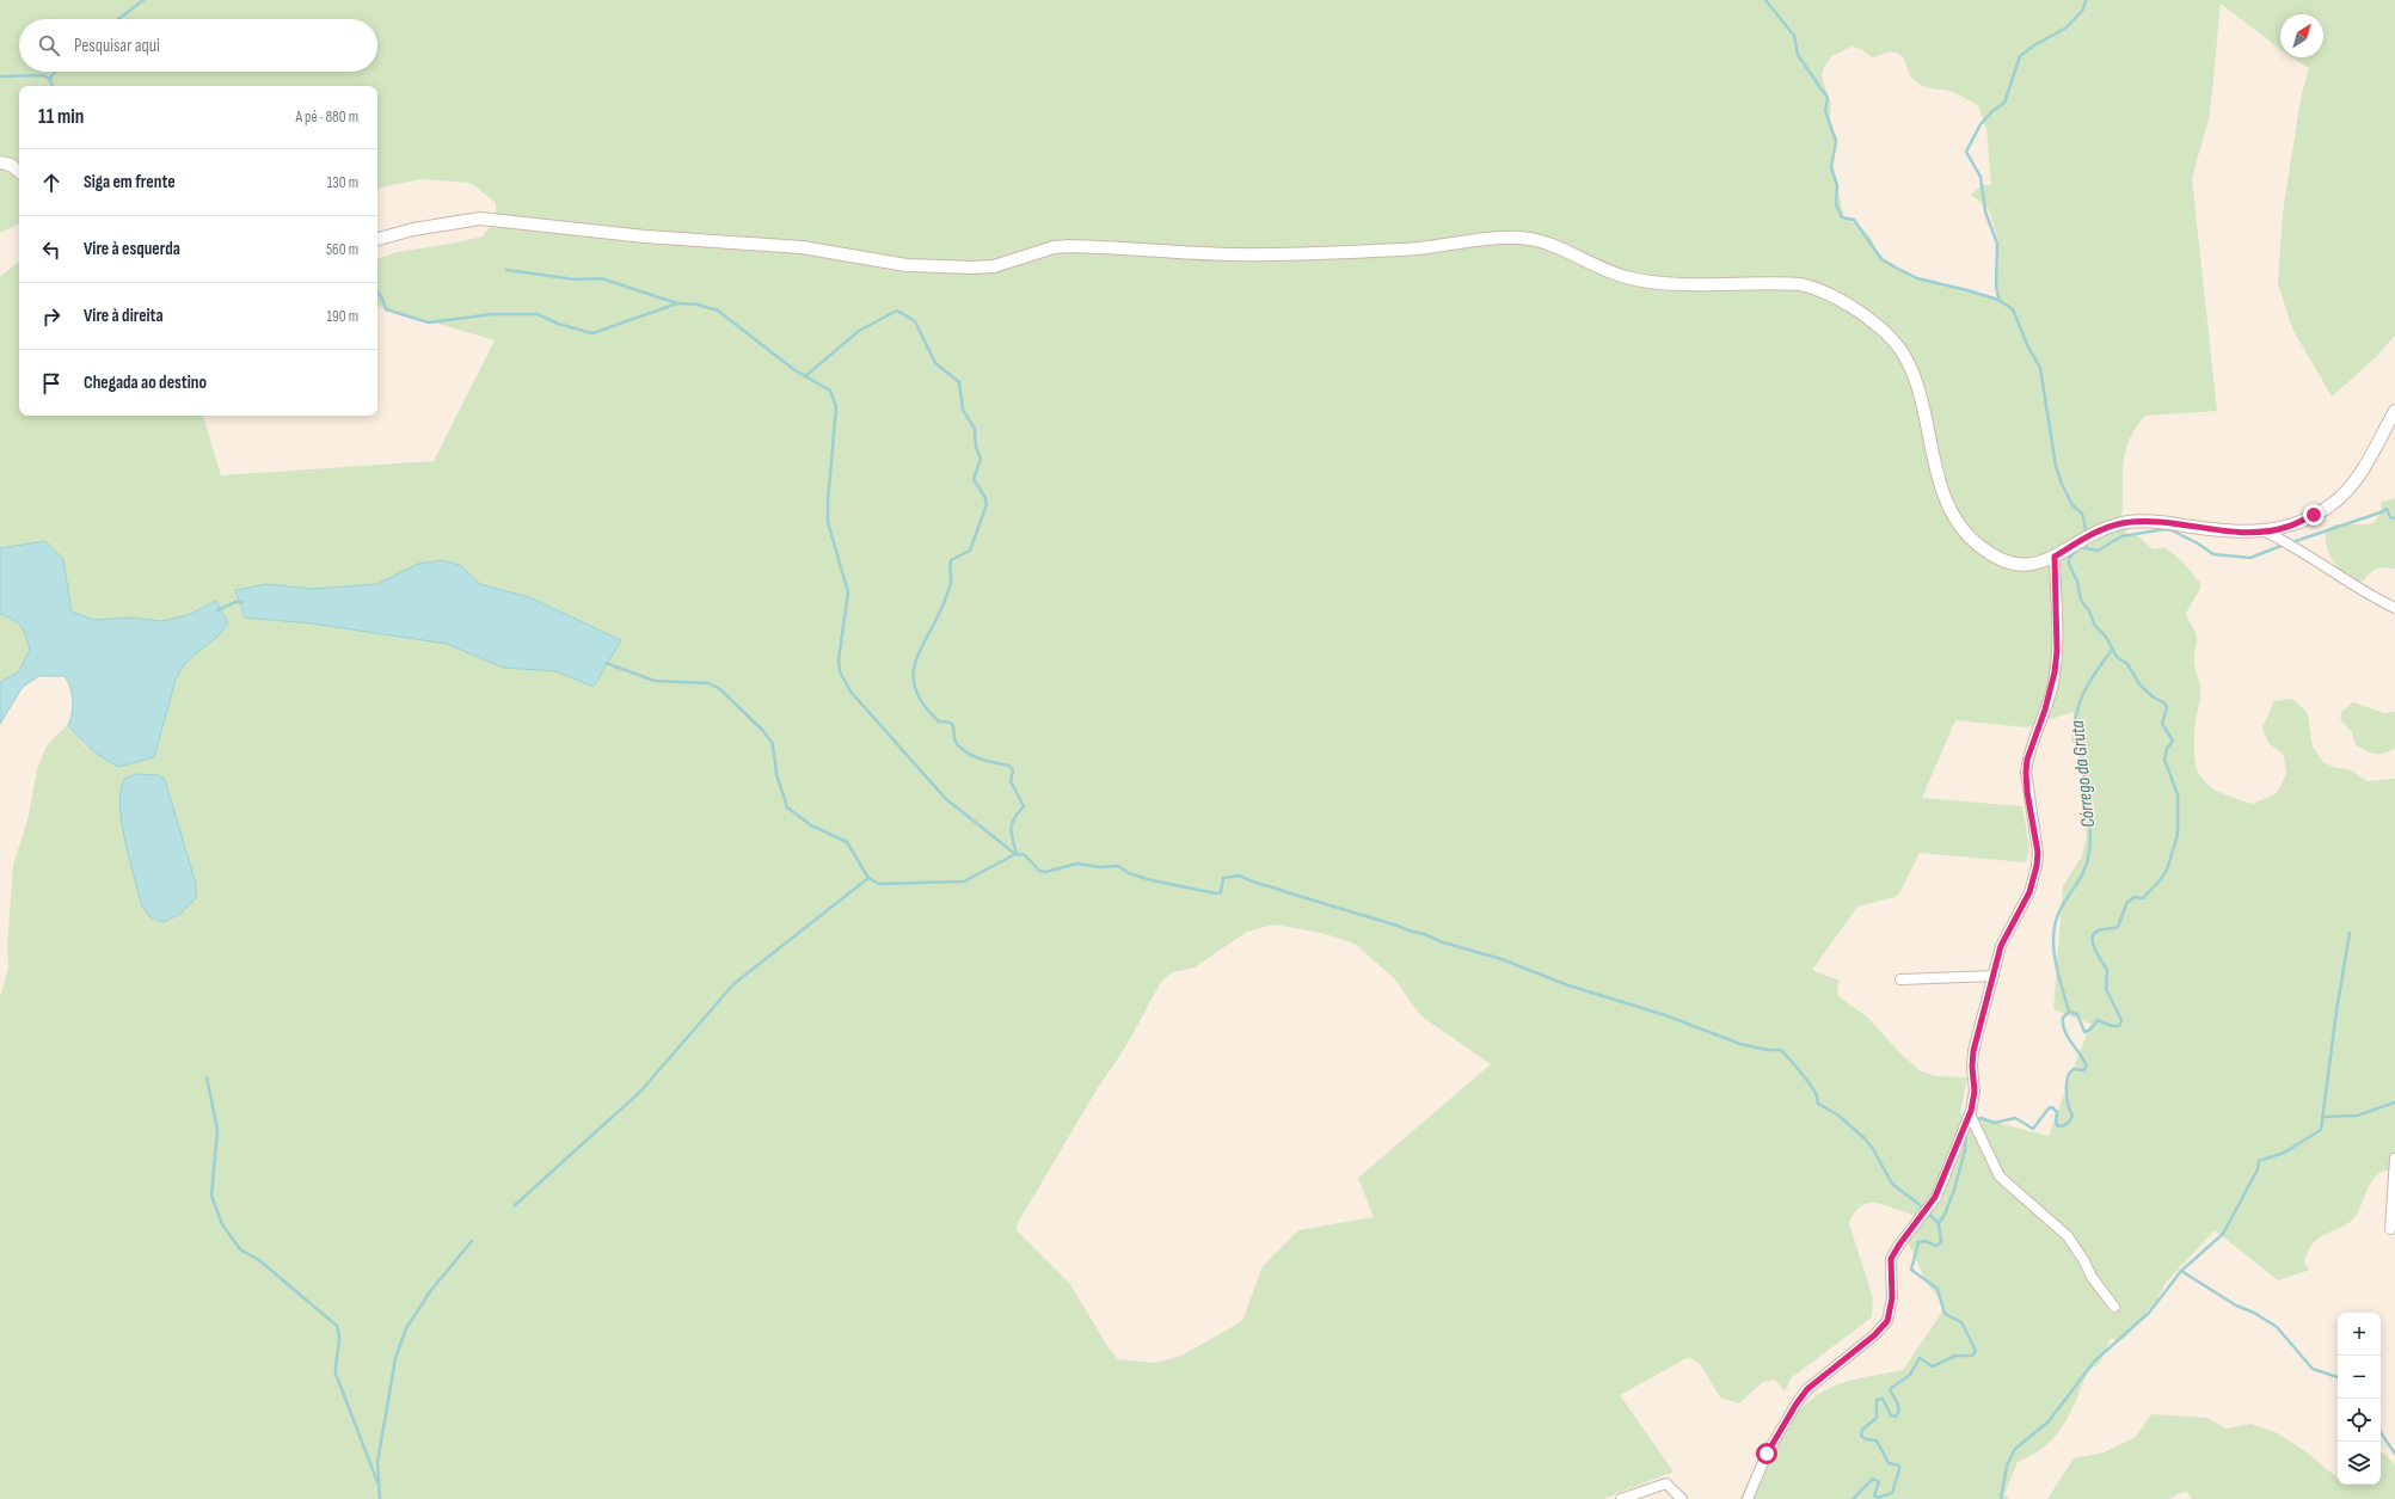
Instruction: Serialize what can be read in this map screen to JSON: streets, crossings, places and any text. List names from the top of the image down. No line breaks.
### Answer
{"water":["Córrego da Gruta"],"north":"top right","page":{"search":"Pesquisar aqui","heading":["11 min","A pé · 880 m"],"list":[["Siga em frente","130 m"],["Vire à esquerda","560 m"],["Vire à direita","190 m"],"Chegada ao destino"],"map_buttons":["+","−"]}}
